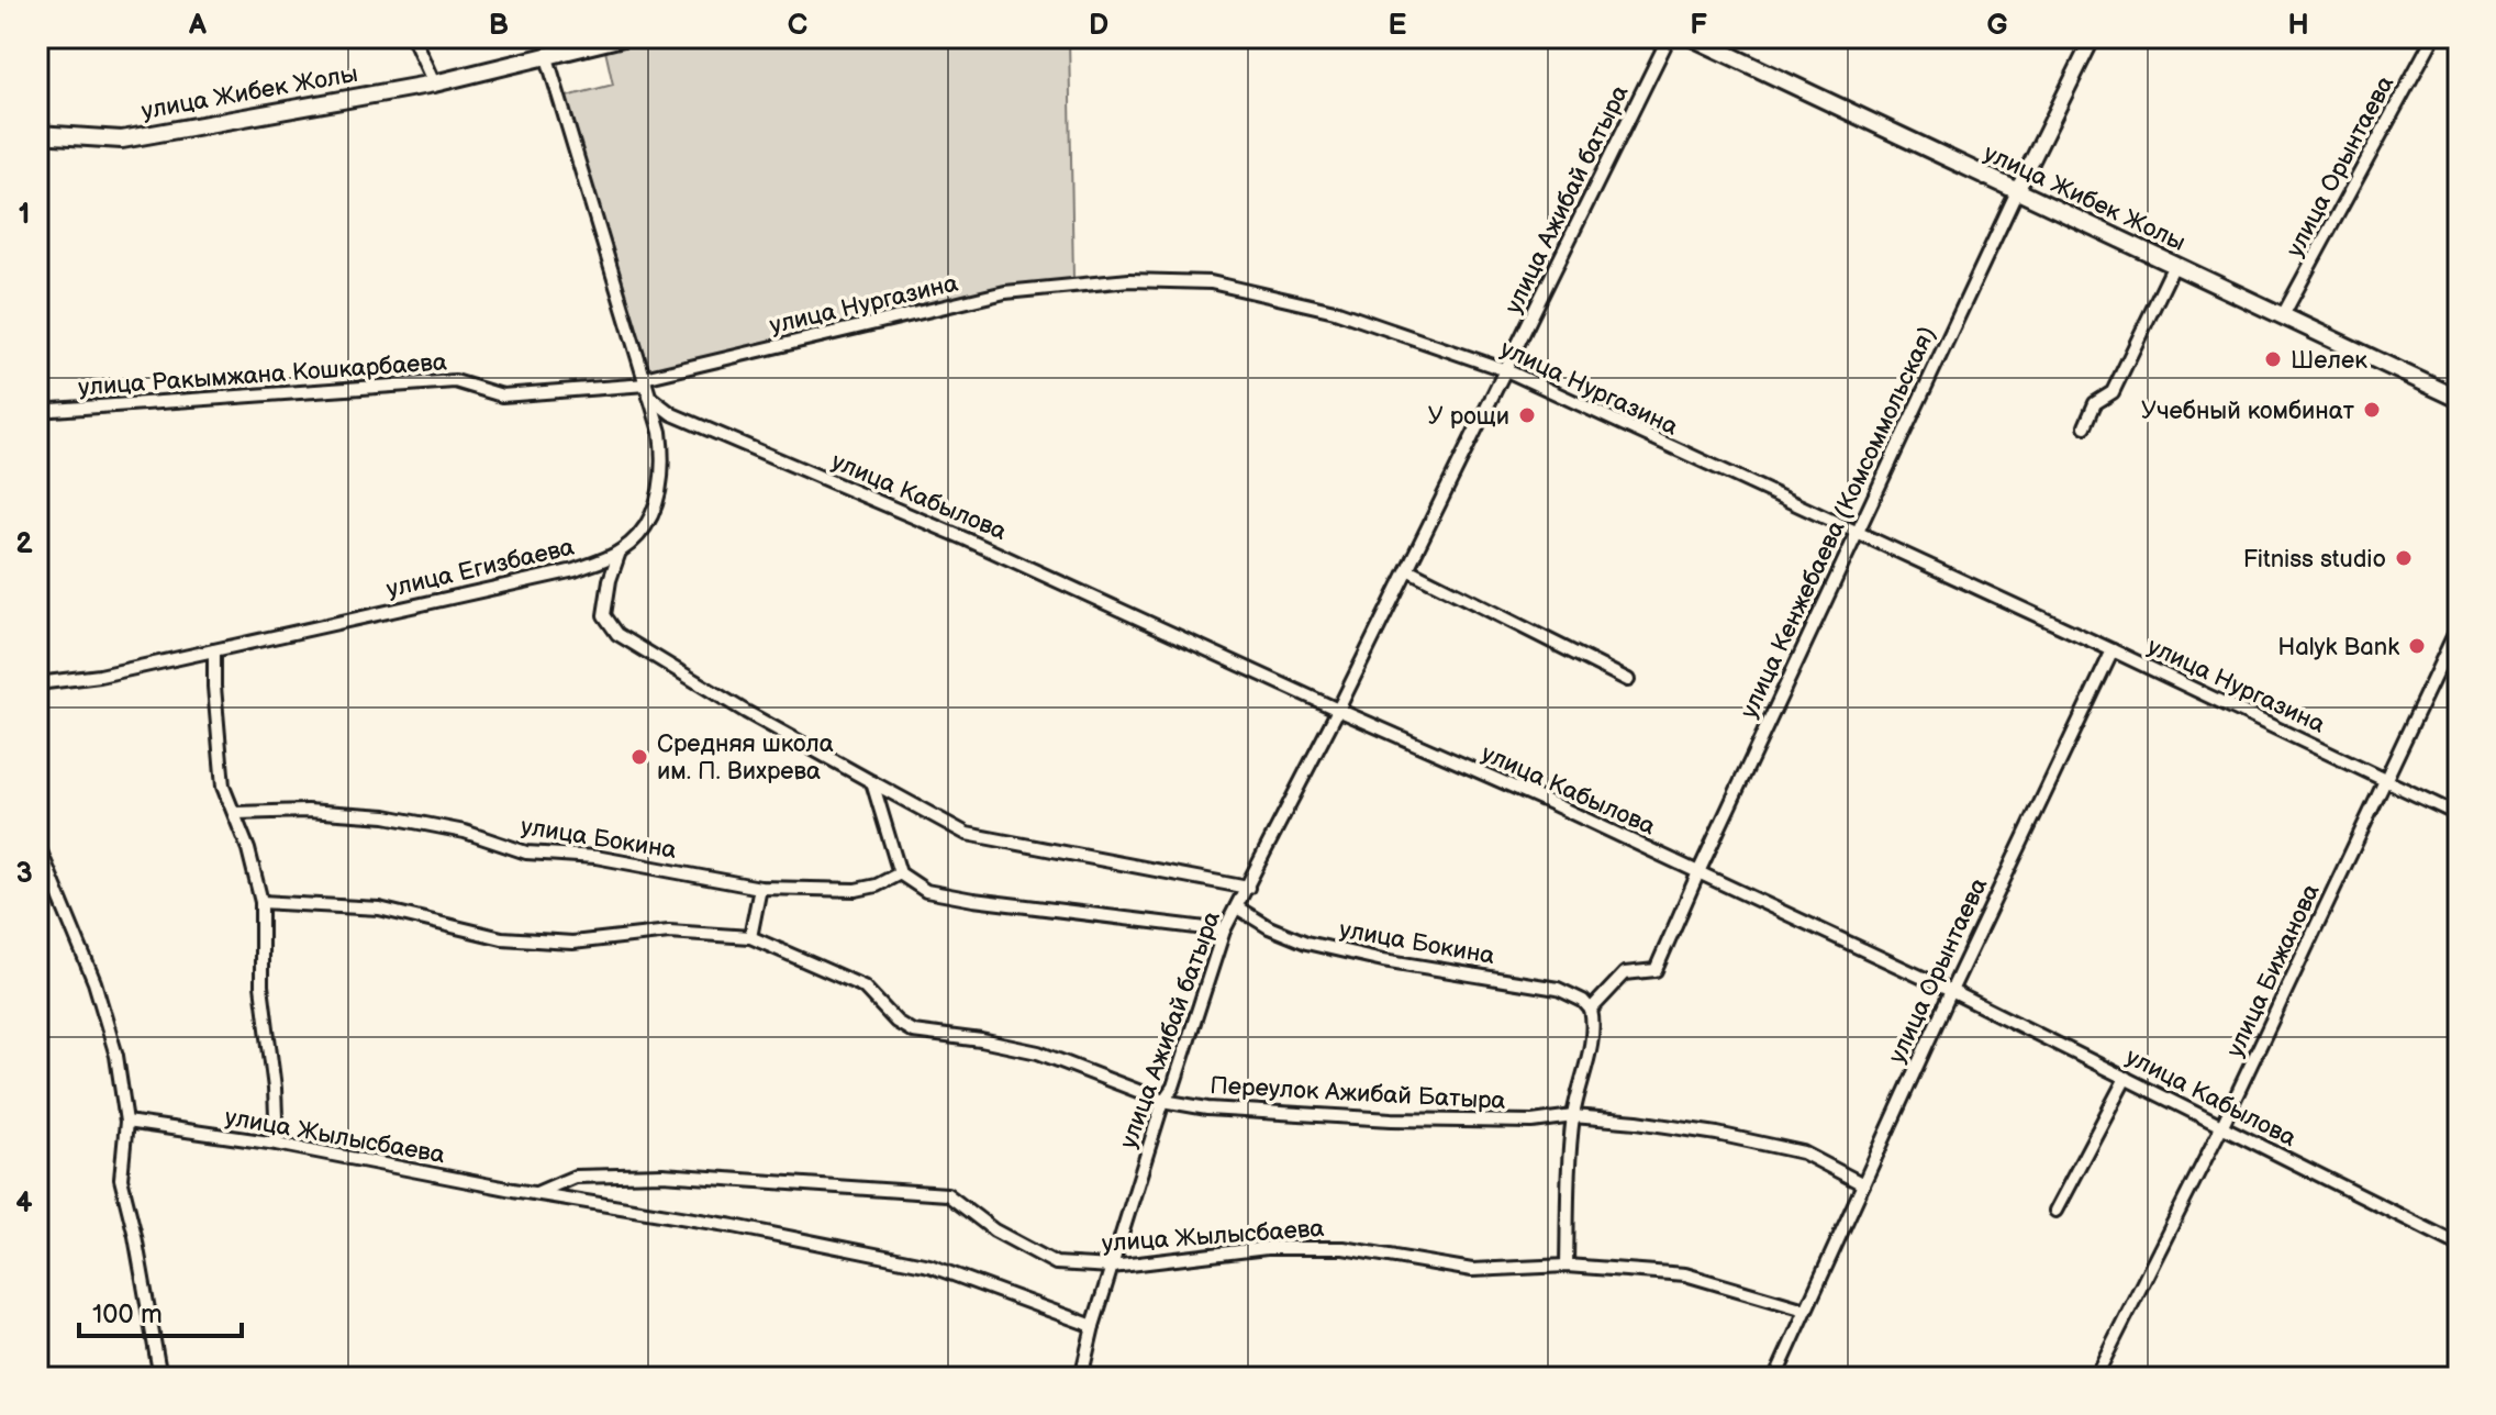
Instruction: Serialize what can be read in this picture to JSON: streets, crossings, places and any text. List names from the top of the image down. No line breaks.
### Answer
{"streets":{"main road":["улица Жибек Жолы"],"street":["улица Орынтаева","улица Ажибай батыра","улица Нургазина","улица Ракымжана Кошкарбаева","улица Кабылова","улица Кенжебаева (Комсоммольская)","улица Егизбаева","улица Бокина","улица Бижанова","Переулок Ажибай Батыра","улица Жылысбаева"]},"crossings":[["улица Жибек Жолы","улица Орынтаева"],["улица Жибек Жолы","улица Кенжебаева (Комсоммольская)"],["улица Жибек Жолы","улица Егизбаева"],["улица Орынтаева","улица Нургазина"],["улица Орынтаева","улица Кабылова"],["улица Орынтаева","Переулок Ажибай Батыра"],["улица Орынтаева","улица Жылысбаева"],["улица Ажибай батыра","улица Нургазина"],["улица Ажибай батыра","улица Кабылова"],["улица Ажибай батыра","улица Бокина"],["улица Ажибай батыра","Переулок Ажибай Батыра"],["улица Ажибай батыра","улица Жылысбаева"],["улица Нургазина","улица Ракымжана Кошкарбаева"],["улица Нургазина","улица Кабылова"],["улица Нургазина","улица Кенжебаева (Комсоммольская)"],["улица Нургазина","улица Егизбаева"],["улица Нургазина","улица Бижанова"],["улица Ракымжана Кошкарбаева","улица Кабылова"],["улица Ракымжана Кошкарбаева","улица Егизбаева"],["улица Кабылова","улица Кенжебаева (Комсоммольская)"],["улица Кабылова","улица Егизбаева"],["улица Кабылова","улица Бижанова"],["улица Кенжебаева (Комсоммольская)","улица Бокина"]],"places":["Шелек","Учебный комбинат","У рощи","Fitniss studio","Halyk Bank","Средняя школа им. П. Вихрева"],"scale_bar":"100 m","grid":{"columns":["A","B","C","D","E","F","G","H"],"rows":["1","2","3","4"]}}
